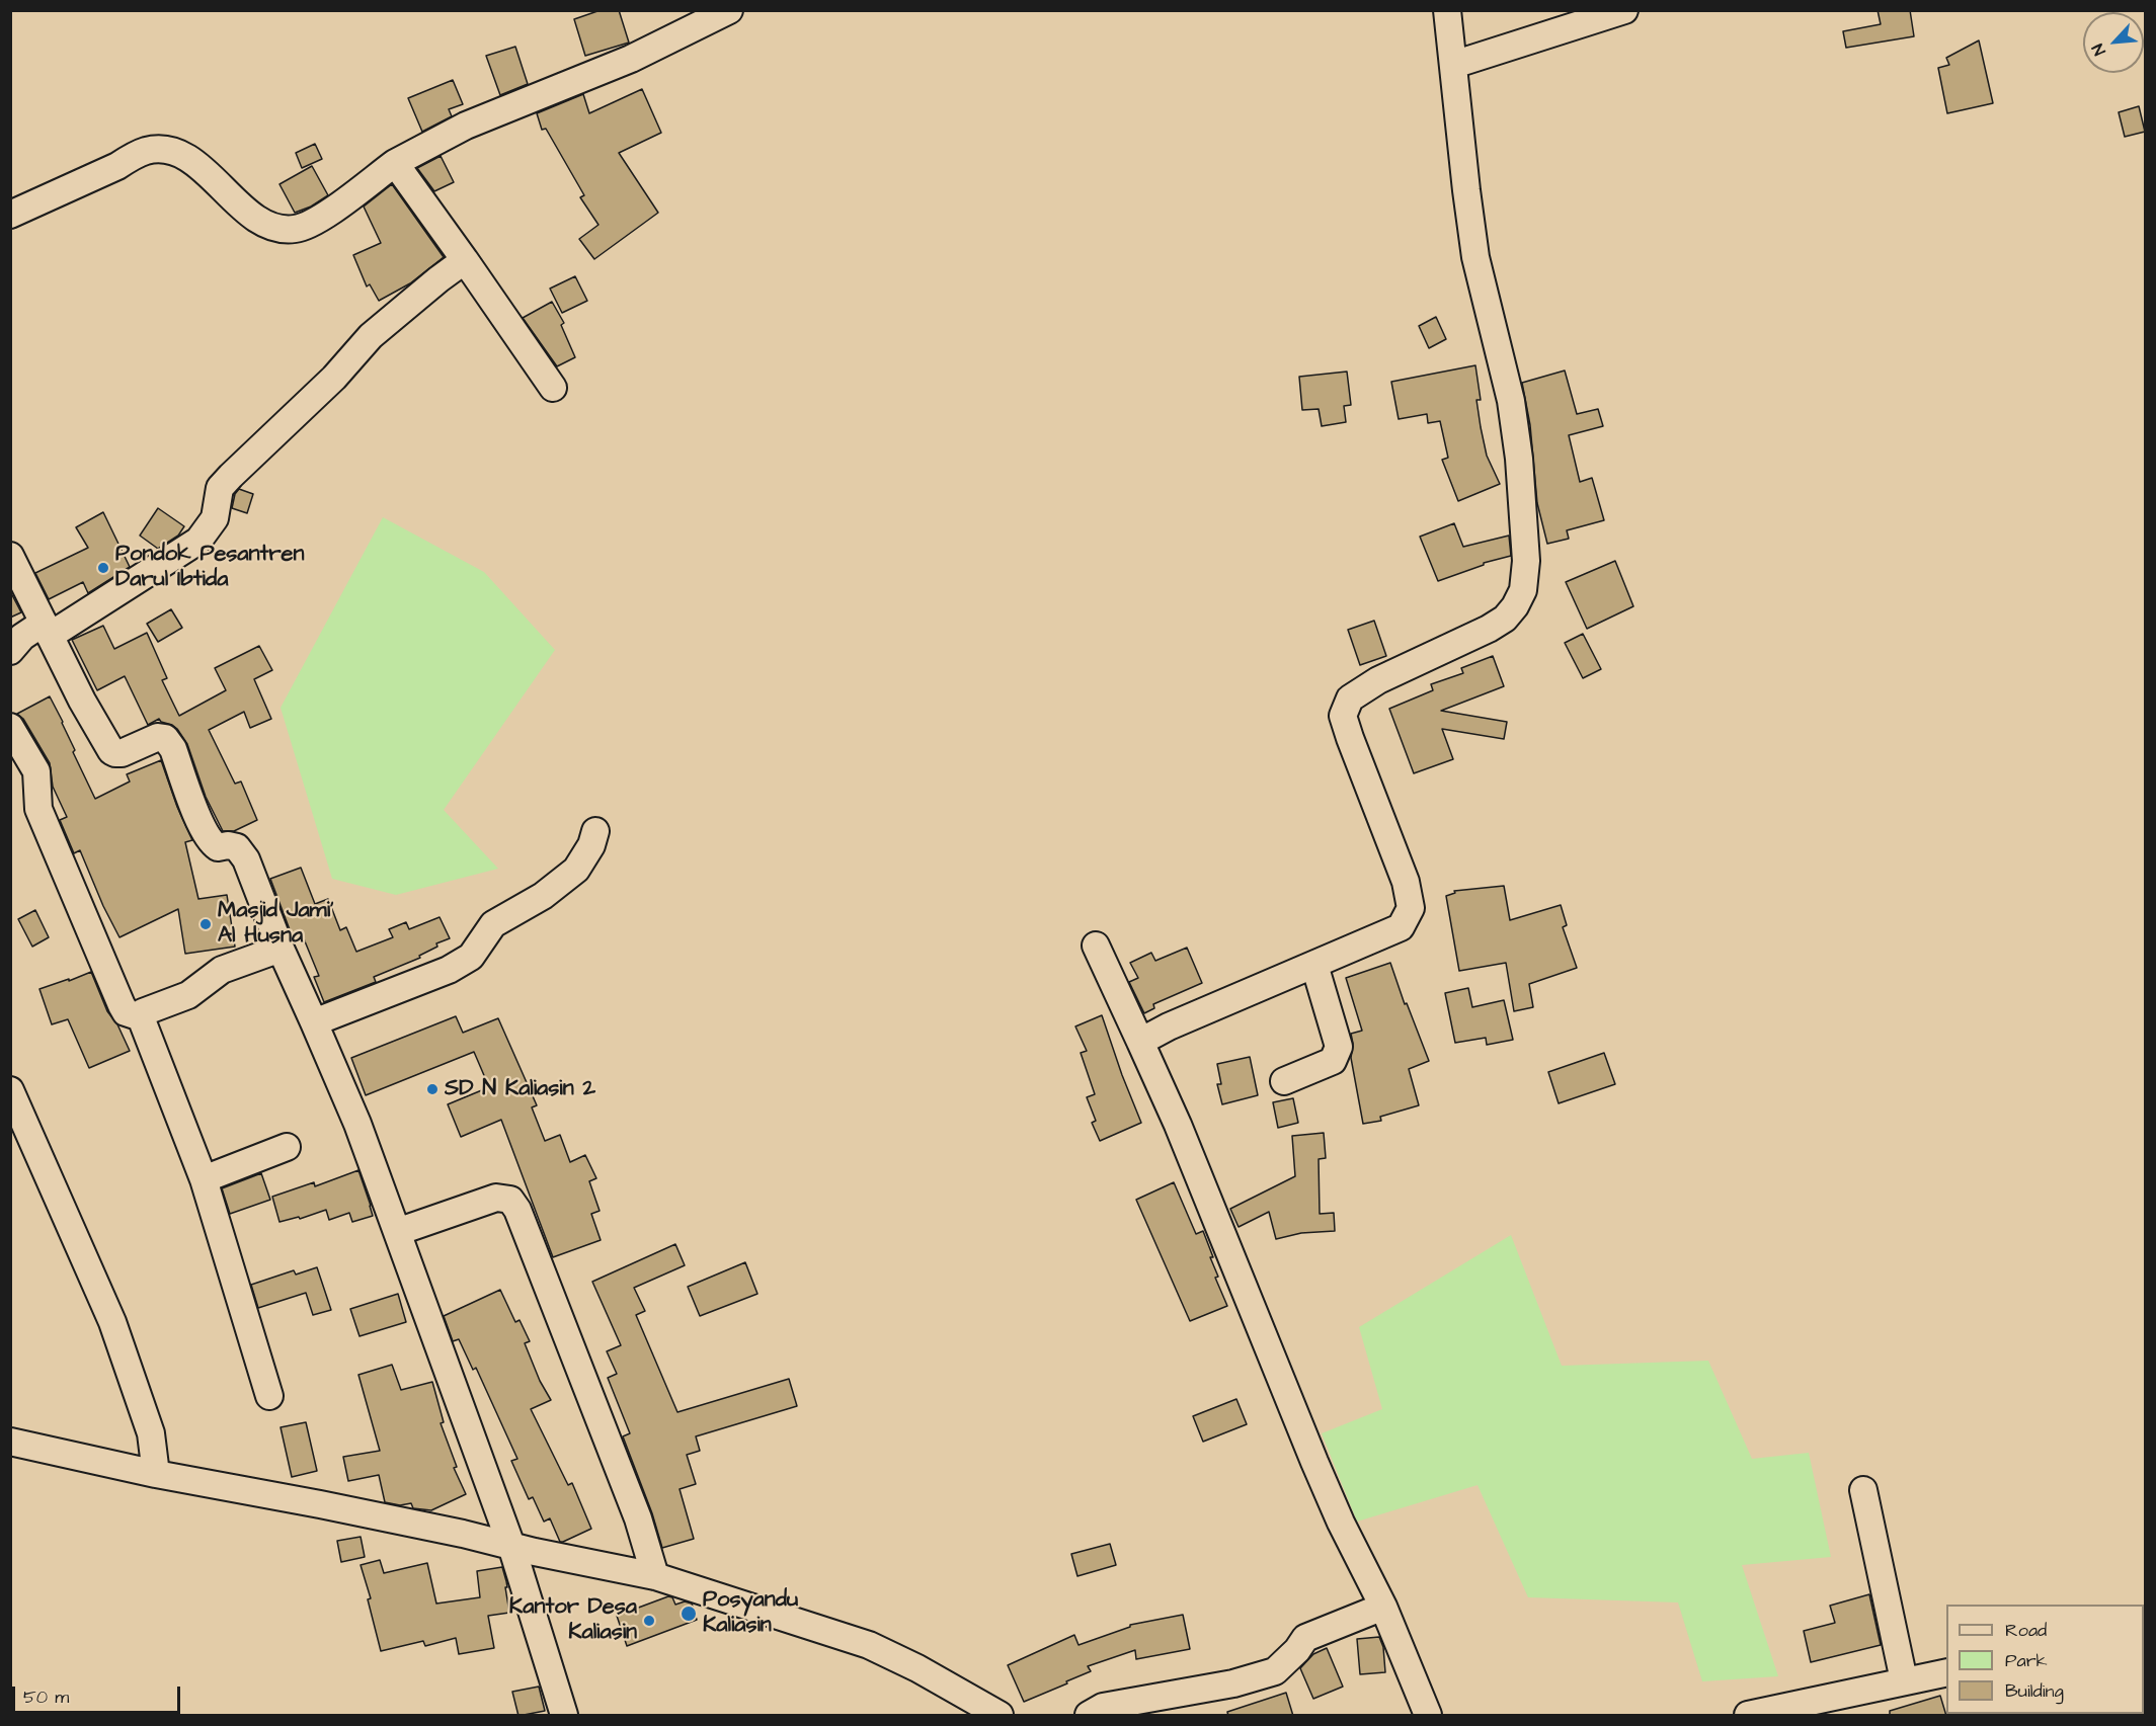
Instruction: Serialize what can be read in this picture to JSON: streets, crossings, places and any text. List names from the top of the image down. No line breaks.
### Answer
{"places":["Pondok Pesantren Darul Ibtida","Masjid Jami' Al Husna","SD N Kaliasin 2","Posyandu Kaliasin","Kantor Desa Kaliasin"],"legend":["Road","Park","Building"],"scale_bar":"50 m","north":"bottom left"}
